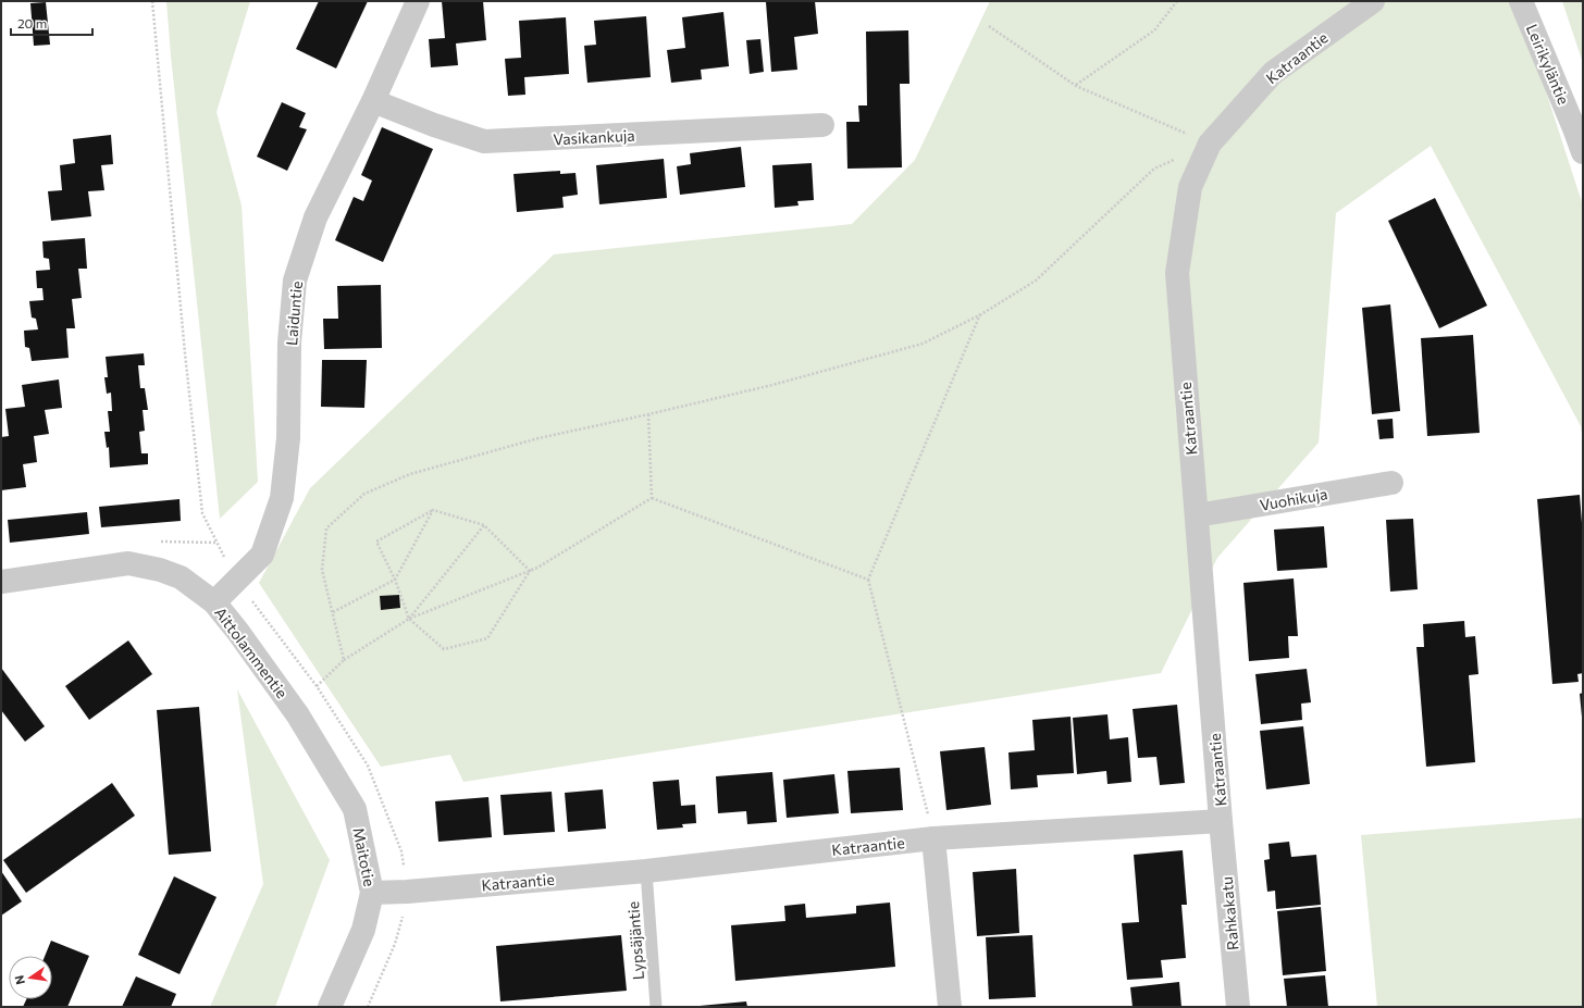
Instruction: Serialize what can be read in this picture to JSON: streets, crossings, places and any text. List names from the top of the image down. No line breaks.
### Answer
{"streets":{"street":["Katraantie","Leirikyläntie","Vasikankuja","Laiduntie","Vuohikuja","Aittolammentie","Maitotie","Rahkakatu"],"lane":["Lypsäjäntie"]},"crossings":[["Katraantie","Vuohikuja"],["Katraantie","Maitotie"],["Katraantie","Rahkakatu"],["Katraantie","Lypsäjäntie"],["Vasikankuja","Laiduntie"],["Laiduntie","Aittolammentie"],["Aittolammentie","Maitotie"]],"scale_bar":"20 m","north":"left"}
